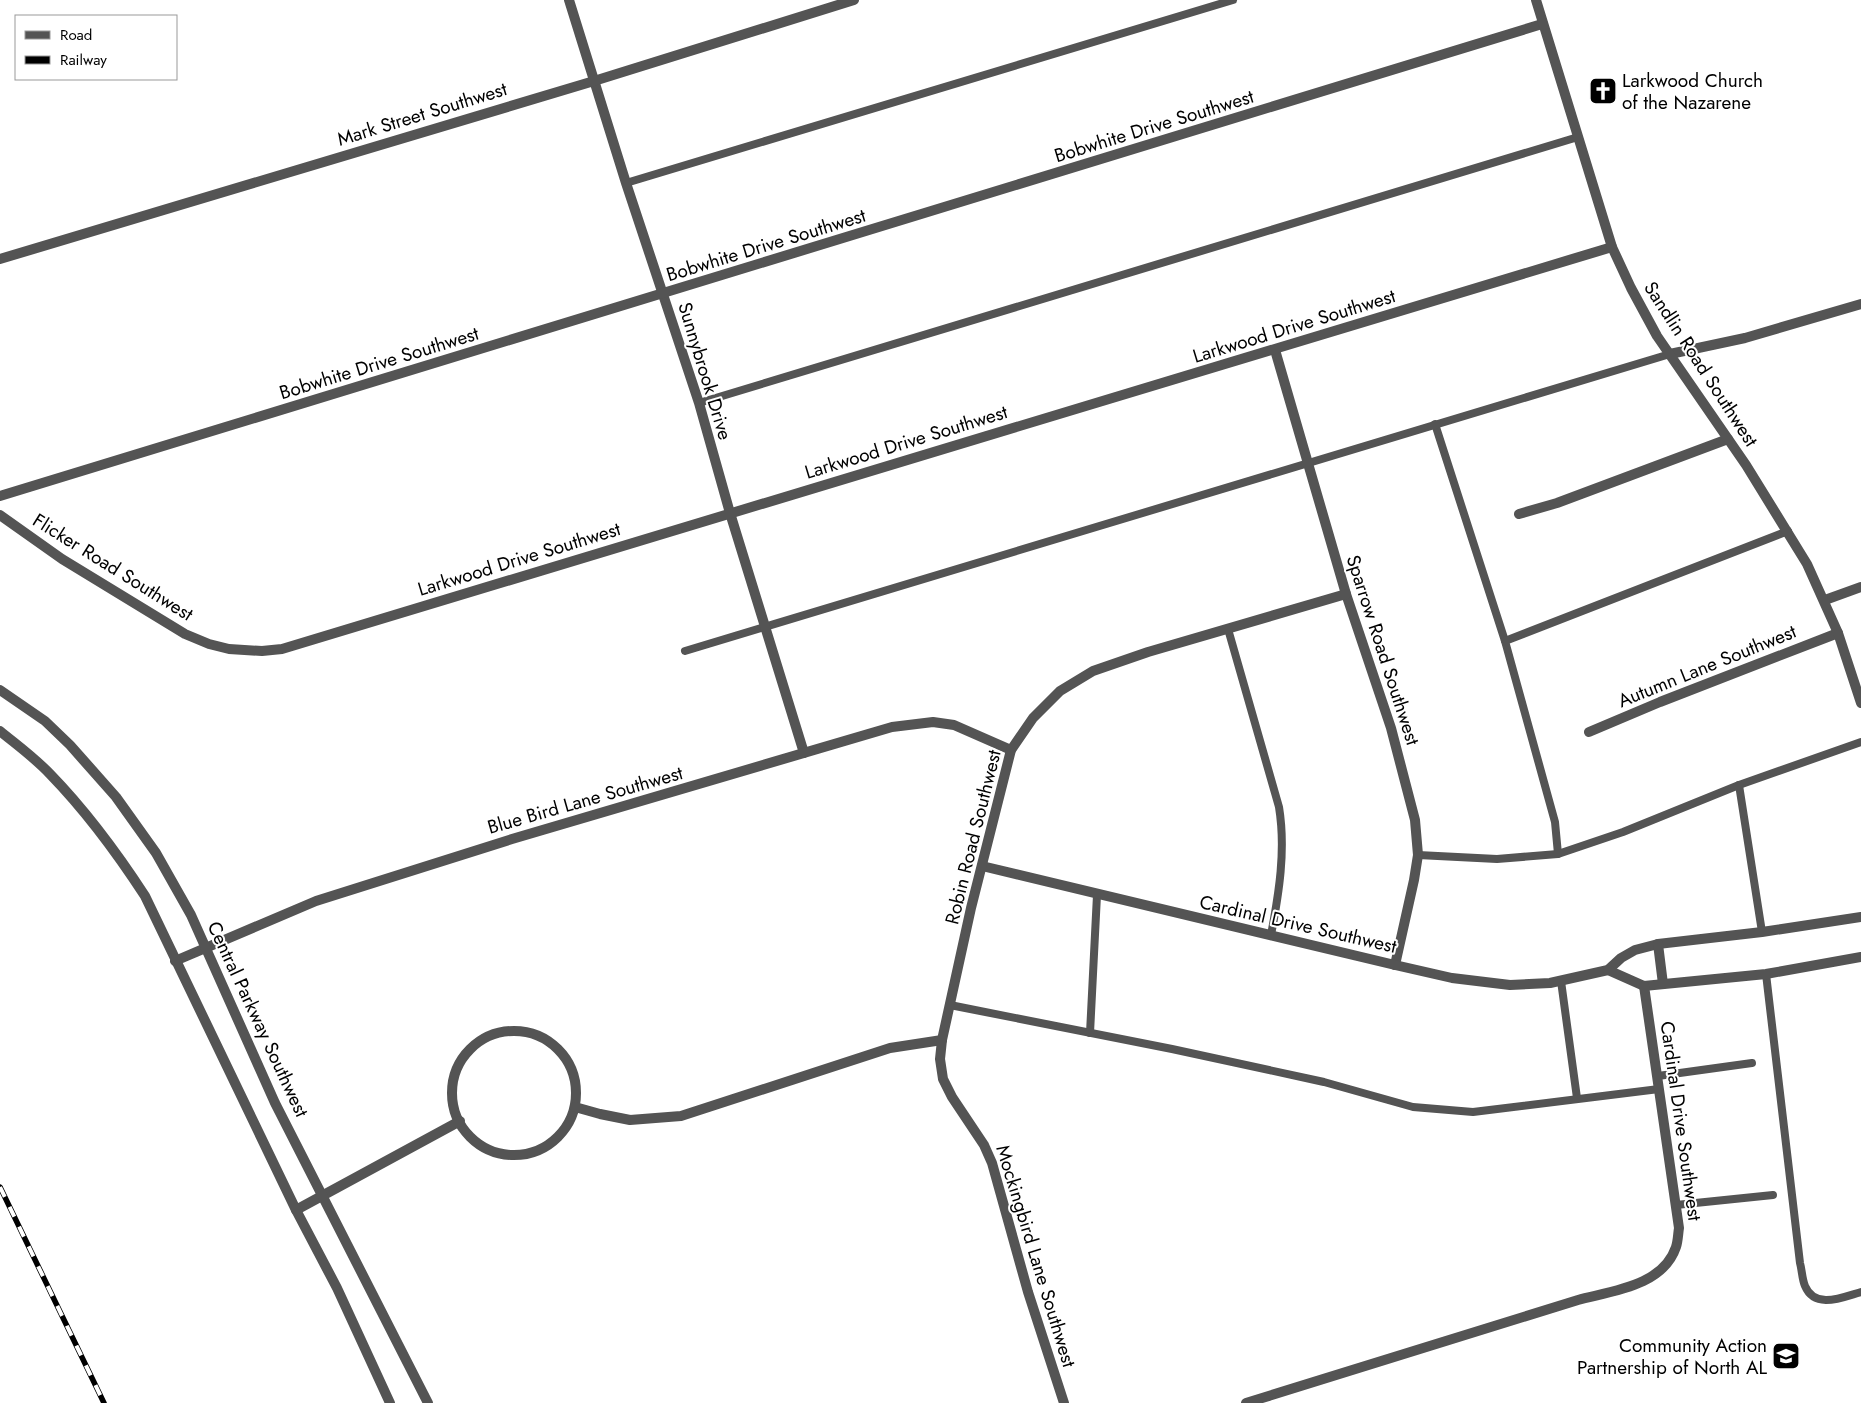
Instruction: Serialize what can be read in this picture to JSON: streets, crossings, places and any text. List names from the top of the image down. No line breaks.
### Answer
{"streets":{"street":["Mark Street Southwest","Bobwhite Drive Southwest","Larkwood Drive Southwest","Sandlin Road Southwest","Sunnybrook Drive","Flicker Road Southwest","Sparrow Road Southwest","Autumn Lane Southwest","Blue Bird Lane Southwest","Robin Road Southwest","Cardinal Drive Southwest","Central Parkway Southwest","Mockingbird Lane Southwest"]},"crossings":[["Mark Street Southwest","Sunnybrook Drive"],["Bobwhite Drive Southwest","Sandlin Road Southwest"],["Bobwhite Drive Southwest","Sunnybrook Drive"],["Larkwood Drive Southwest","Sandlin Road Southwest"],["Larkwood Drive Southwest","Sunnybrook Drive"],["Larkwood Drive Southwest","Flicker Road Southwest"],["Larkwood Drive Southwest","Sparrow Road Southwest"],["Sandlin Road Southwest","Autumn Lane Southwest"],["Sunnybrook Drive","Blue Bird Lane Southwest"],["Sparrow Road Southwest","Robin Road Southwest"],["Sparrow Road Southwest","Cardinal Drive Southwest"],["Blue Bird Lane Southwest","Robin Road Southwest"],["Blue Bird Lane Southwest","Central Parkway Southwest"],["Robin Road Southwest","Cardinal Drive Southwest"],["Robin Road Southwest","Mockingbird Lane Southwest"]],"places":{"church":["Larkwood Church of the Nazarene"],"school or university":["Community Action Partnership of North AL"]},"legend":["Road","Railway"]}
